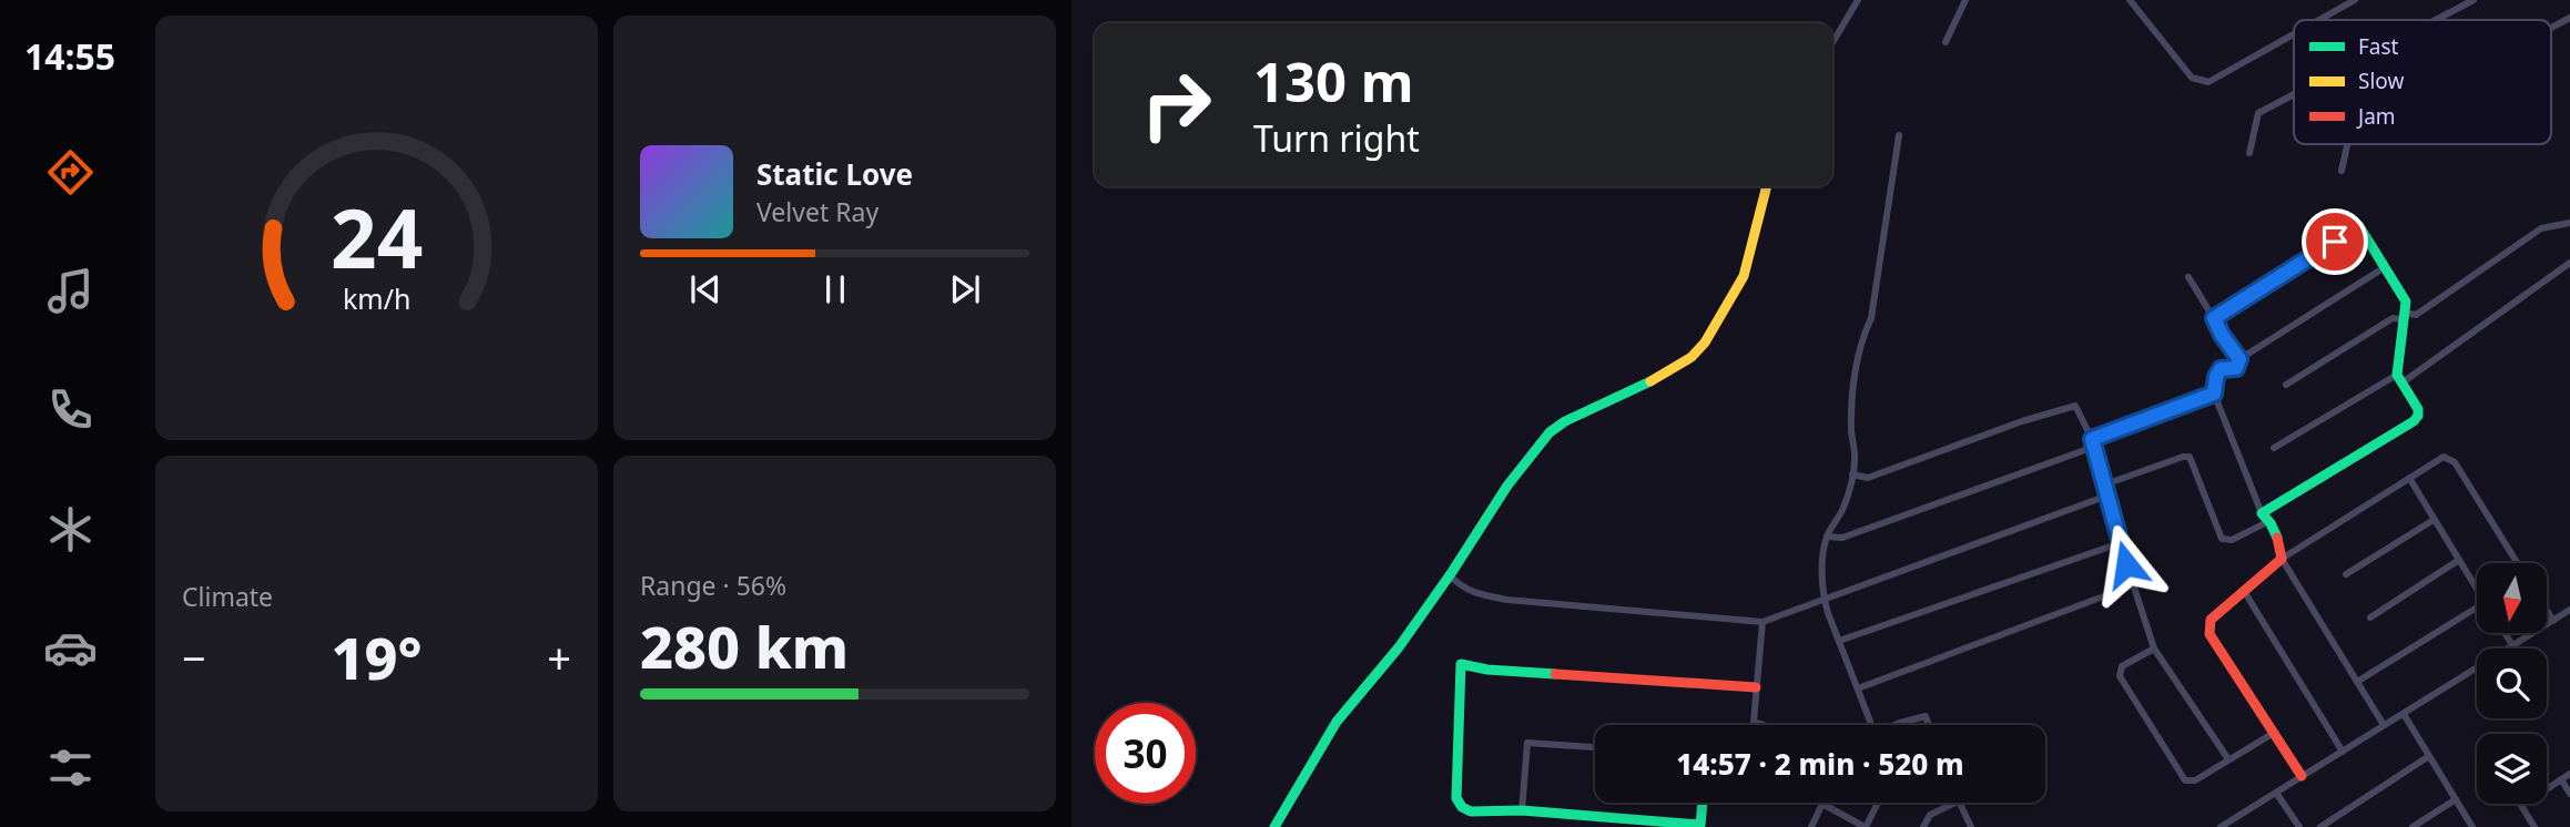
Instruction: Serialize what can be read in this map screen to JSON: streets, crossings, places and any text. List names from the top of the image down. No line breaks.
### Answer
{"legend":["Fast","Slow","Jam"],"north":"bottom","page":{"tabs":"14:55","turn":["130 m","Turn right"],"song":["Static Love","Velvet Ray"],"tile":["Climate",["Range · 56%","280 km"]],"heat":["−","19°","+"],"limit":"30","trip":"14:57 · 2 min · 520 m","gauge":["24","km/h"]}}
